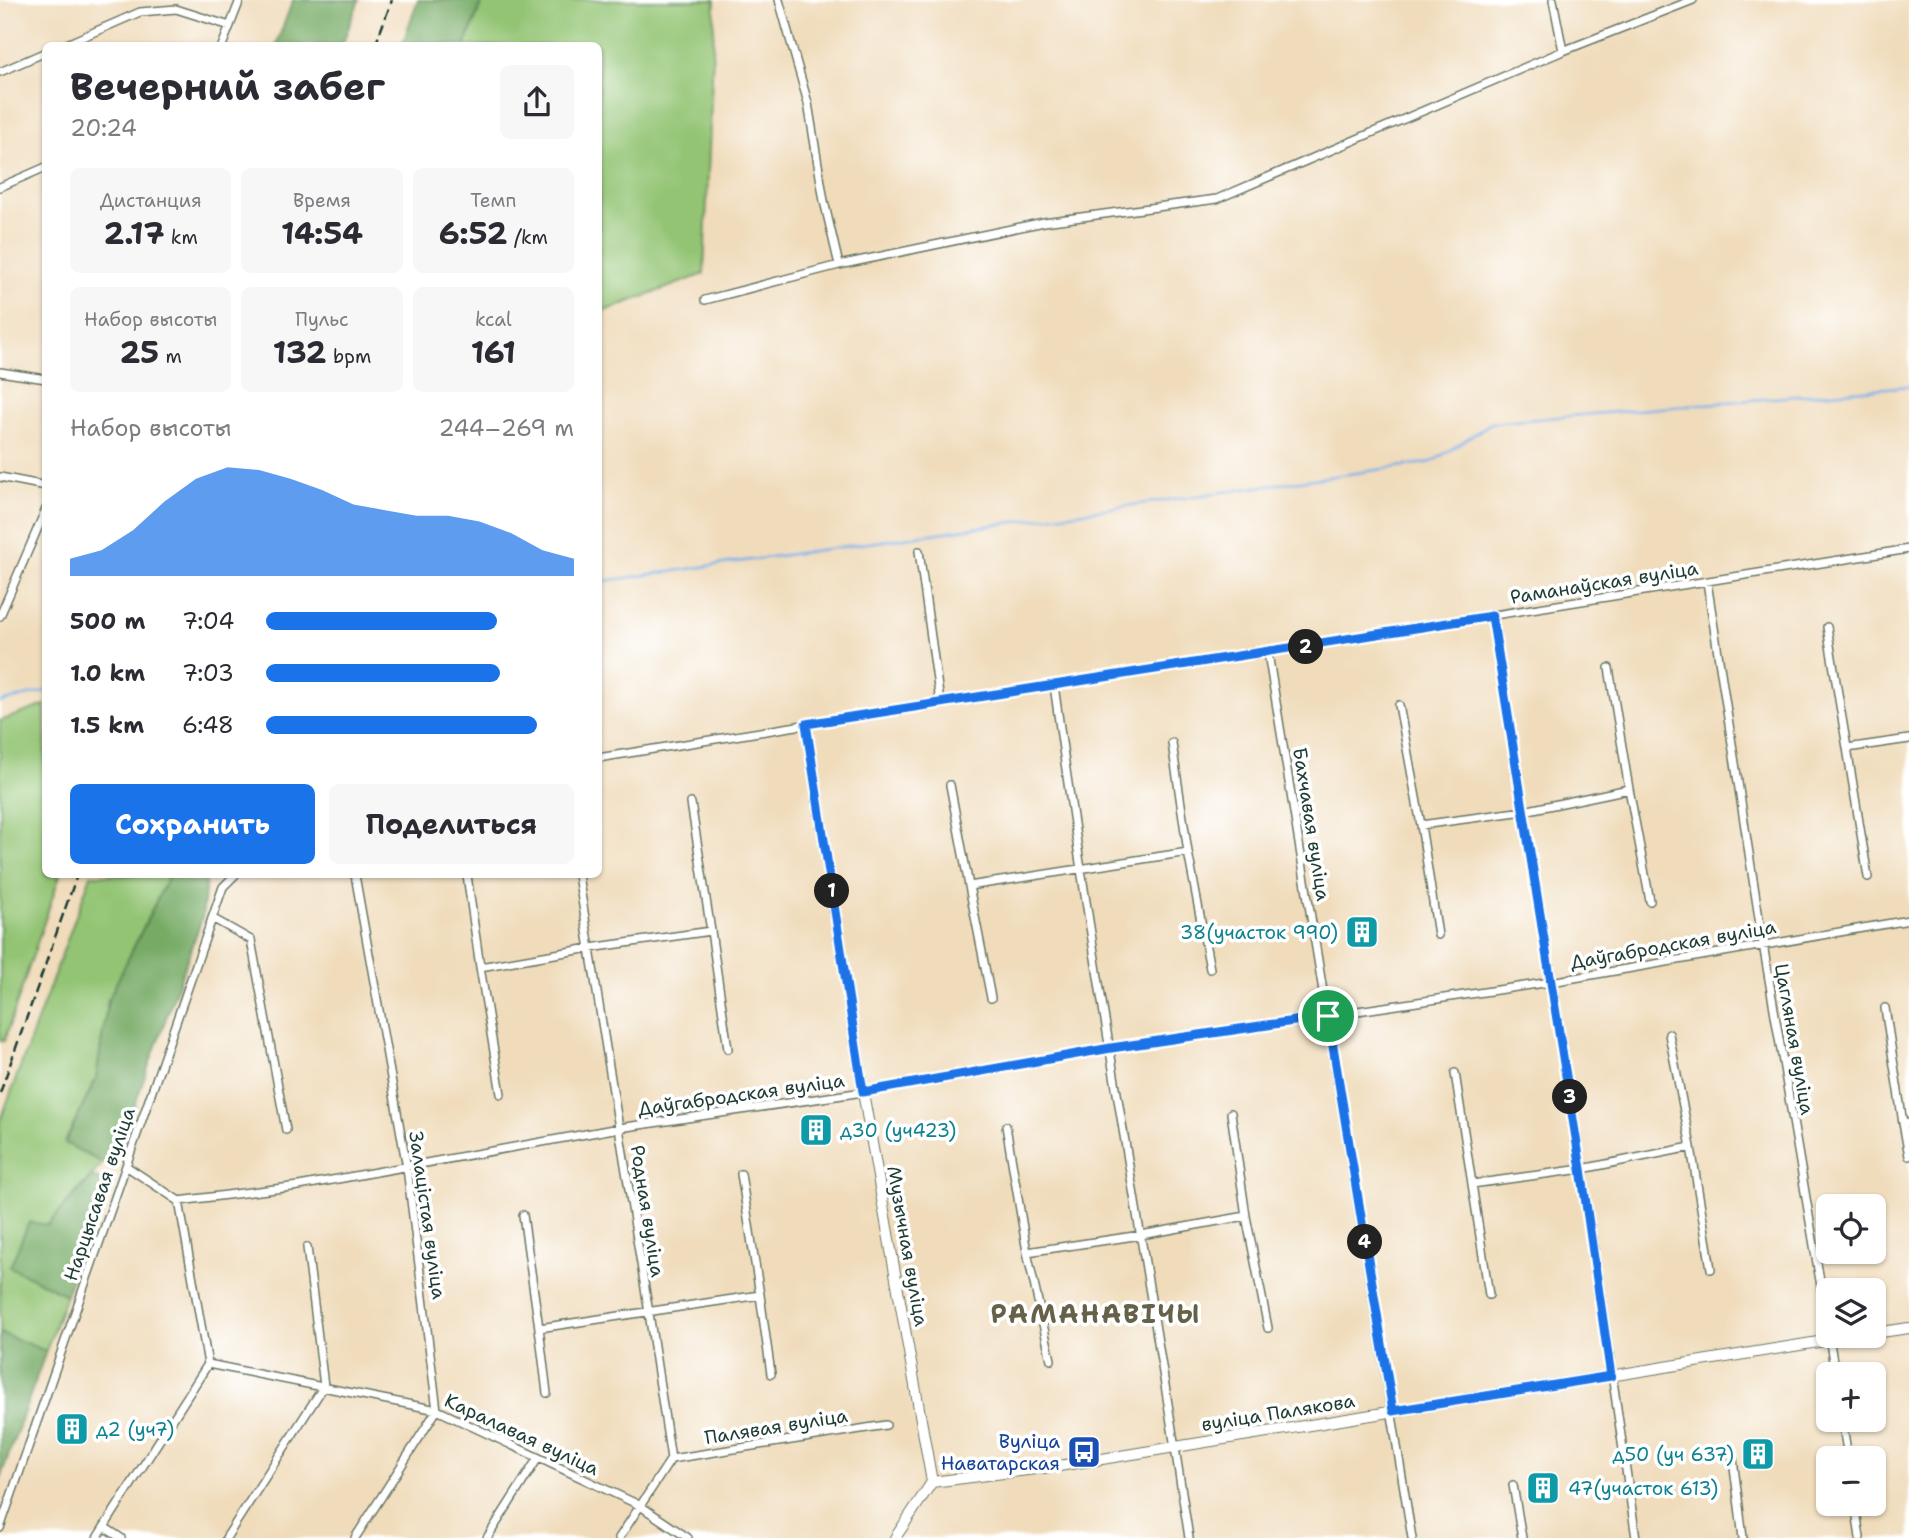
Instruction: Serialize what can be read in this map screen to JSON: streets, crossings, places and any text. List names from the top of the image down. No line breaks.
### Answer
{"streets":{"street":["Раманаўская вуліца","Бахчавая вуліца","Даўгабродская вуліца","Цагляная вуліца","Нарцысавая вуліца","Родная вуліца","Залацістая вуліца","Музычная вуліца","вуліца Палякова","Палявая вуліца","Каралавая вуліца"]},"crossings":[["Раманаўская вуліца","Бахчавая вуліца"],["Раманаўская вуліца","Цагляная вуліца"],["Раманаўская вуліца","Музычная вуліца"],["Бахчавая вуліца","Даўгабродская вуліца"],["Бахчавая вуліца","вуліца Палякова"],["Даўгабродская вуліца","Цагляная вуліца"],["Даўгабродская вуліца","Родная вуліца"],["Даўгабродская вуліца","Залацістая вуліца"],["Даўгабродская вуліца","Музычная вуліца"],["Родная вуліца","Палявая вуліца"],["Залацістая вуліца","Каралавая вуліца"],["Музычная вуліца","вуліца Палякова"]],"districts":["РАМАНАВІЧЫ"],"places":{"building":["38(участок 990)","д30 (уч423)","д2 (уч7)","д50 (уч 637)","47(участок 613)"],"bus stop":["Вуліца Наватарская"]},"page":{"heading":["Вечерний забег","20:24"],"stats":[["Дистанция","2.17 km"],["Время","14:54"],["Темп","6:52 /km"],["Набор высоты","25 m"],["Пульс","132 bpm"],["kcal","161"]],"chart":["Набор высоты","244–269 m"],"list":[{"name":"500 m","note":"7:04"},{"name":"1.0 km","note":"7:03"},{"name":"1.5 km","note":"6:48"}],"pins":["2","1","3","4"],"buttons":["Сохранить","Поделиться"],"map_buttons":["+","−"]}}
